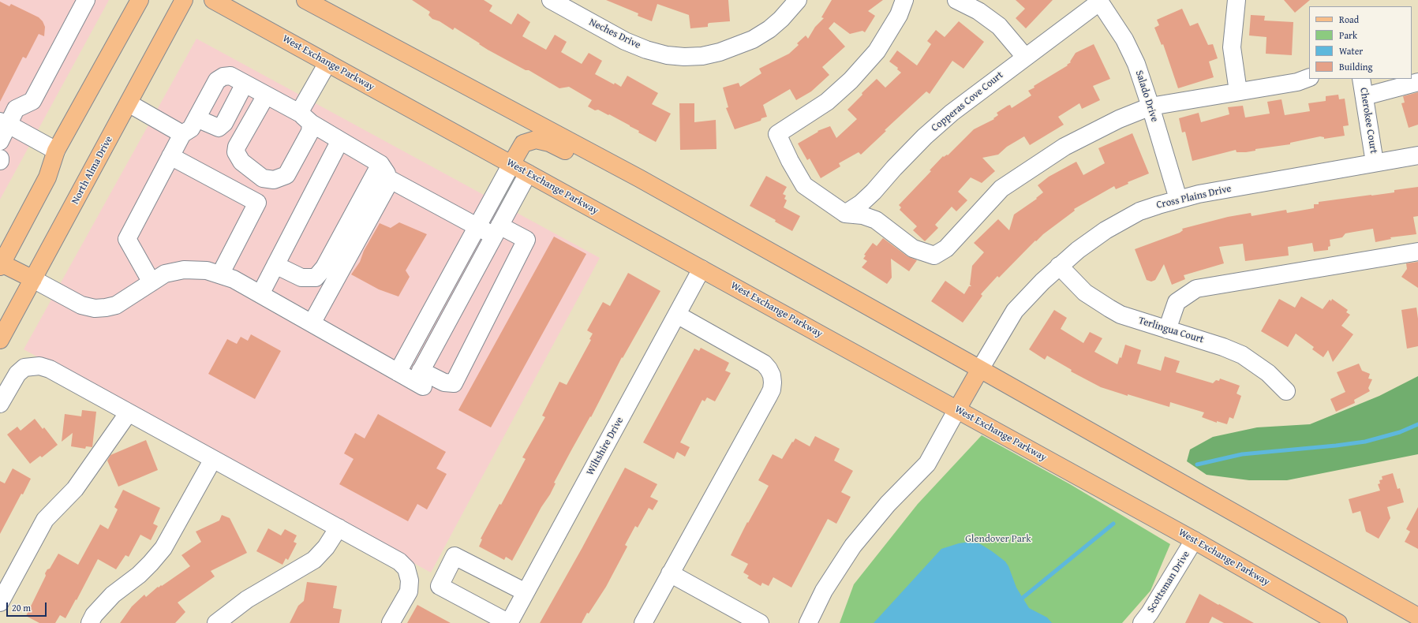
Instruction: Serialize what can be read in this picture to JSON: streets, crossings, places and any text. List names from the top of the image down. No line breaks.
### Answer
{"streets":{"main road":["West Exchange Parkway","North Alma Drive"],"street":["Neches Drive","Salado Drive","Copperas Cove Court","Cherokee Court","Cross Plains Drive","Terlingua Court","Wiltshire Drive","Scottsman Drive"]},"crossings":[["West Exchange Parkway","Wiltshire Drive"],["West Exchange Parkway","Scottsman Drive"],["Salado Drive","Copperas Cove Court"],["Salado Drive","Cross Plains Drive"],["Cherokee Court","Cross Plains Drive"],["Cross Plains Drive","Terlingua Court"]],"parks":["Glendover Park"],"legend":["Road","Park","Water","Building"],"scale_bar":"20 m"}
